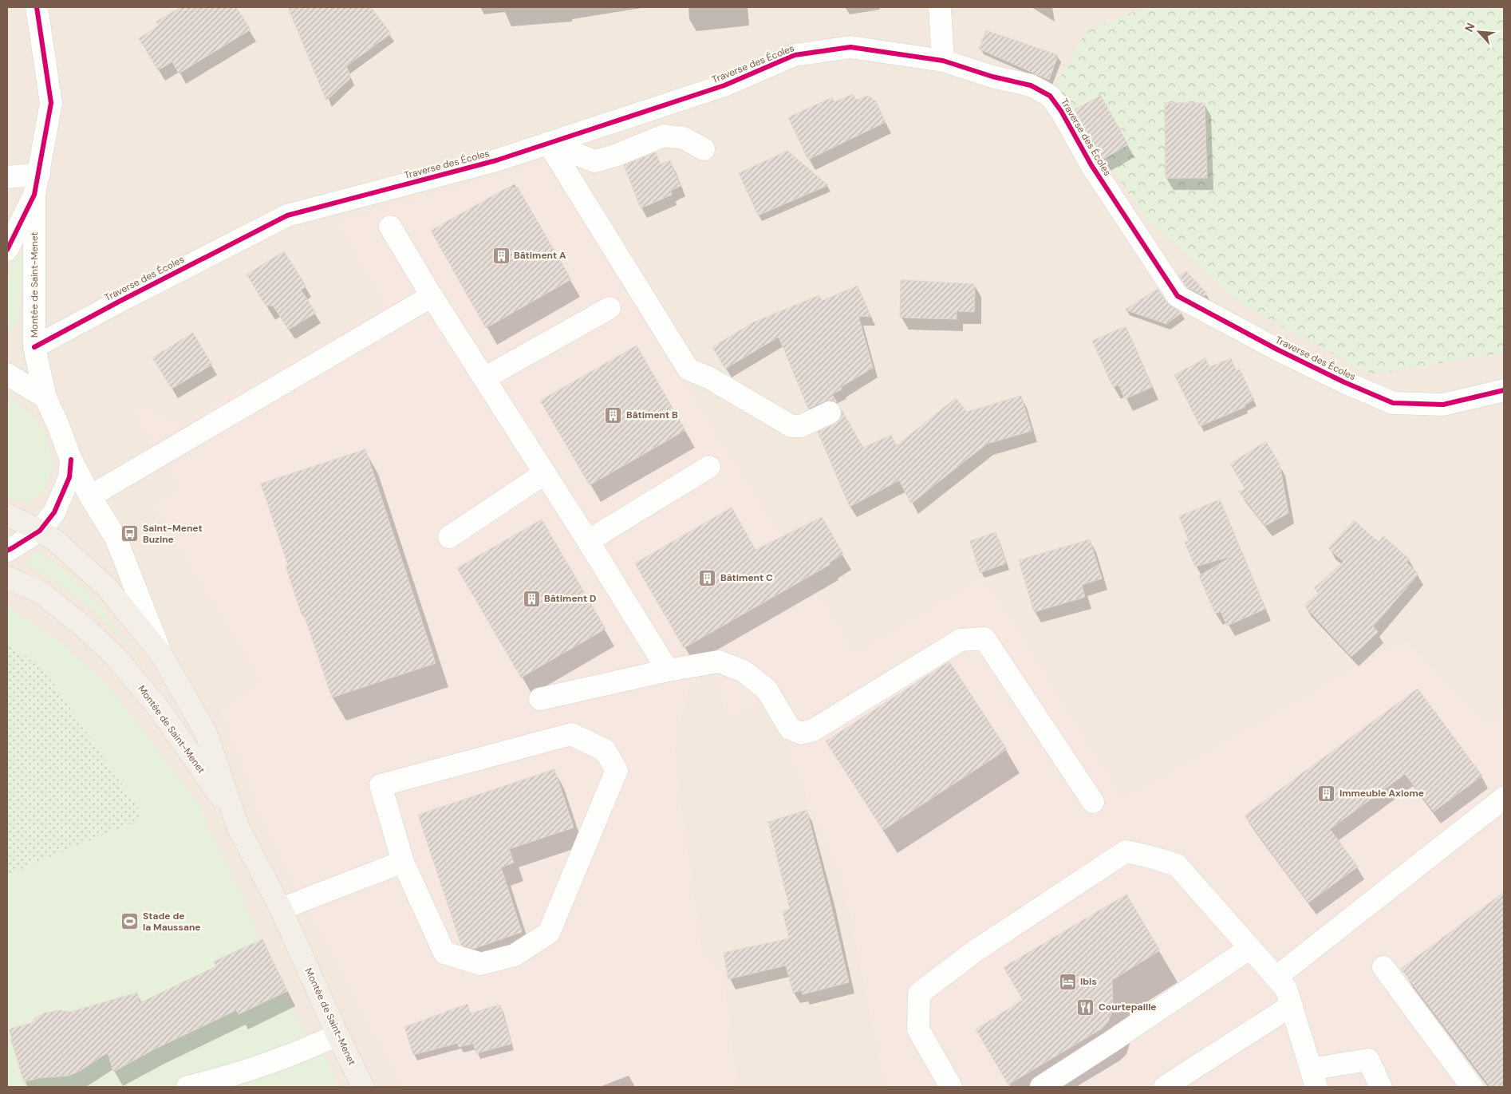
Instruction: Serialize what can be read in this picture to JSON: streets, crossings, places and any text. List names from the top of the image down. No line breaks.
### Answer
{"streets":{"main road":["Montée de Saint-Menet"],"street":["Traverse des Écoles"]},"crossings":[["Traverse des Écoles","Montée de Saint-Menet"]],"places":{"building":["Bâtiment A","Bâtiment B","Bâtiment C","Bâtiment D","Immeuble Axiome"],"bus stop":["Saint-Menet Buzine"],"sports":["Stade de la Maussane"],"hotel":["Ibis"],"restaurant":["Courtepaille"]},"north":"top left"}
